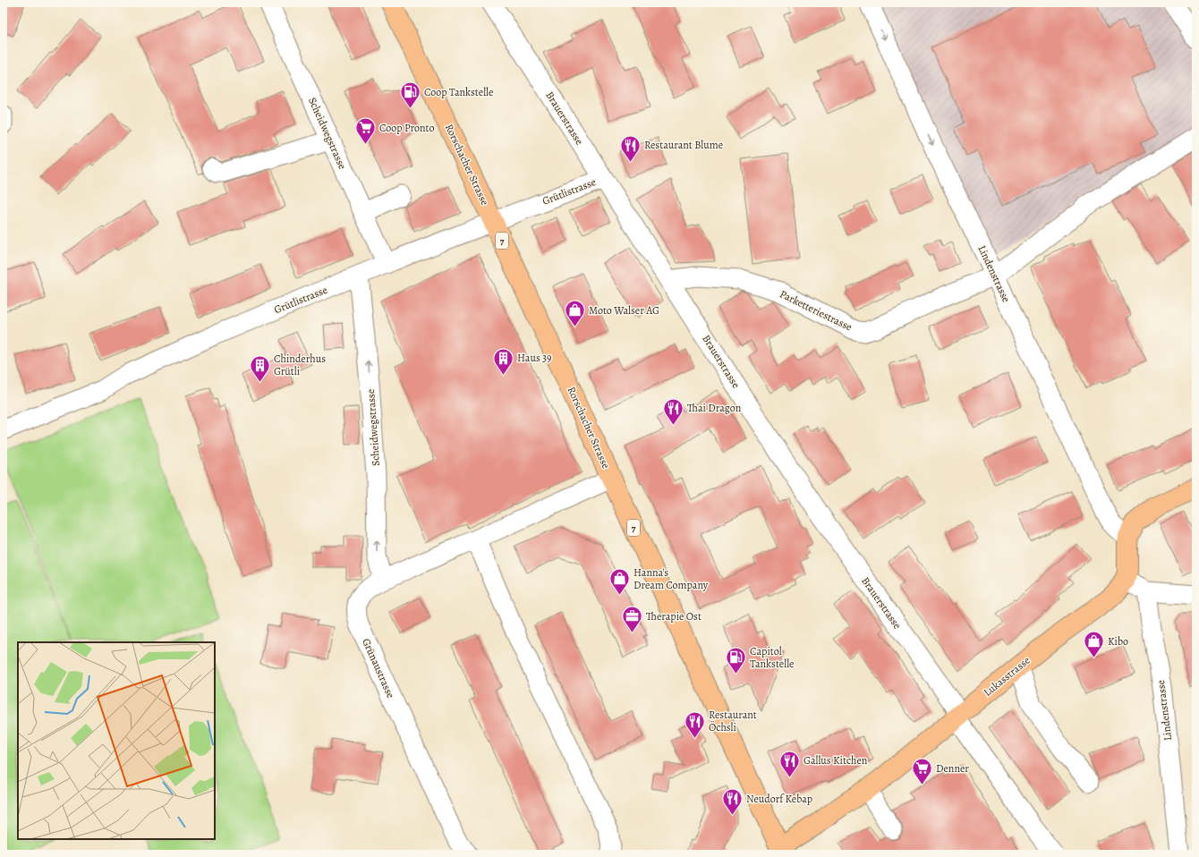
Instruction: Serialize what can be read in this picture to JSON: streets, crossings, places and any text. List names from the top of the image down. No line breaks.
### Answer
{"streets":{"main road":["Rorschacher Strasse","7","Lukasstrasse"],"street":["Brauerstrasse","Scheidwegstrasse","Grütlistrasse","Lindenstrasse","Parketteriestrasse","Grünaustrasse"]},"crossings":[["Brauerstrasse","Grütlistrasse"],["Brauerstrasse","Parketteriestrasse"],["Brauerstrasse","Lukasstrasse"],["Scheidwegstrasse","Grütlistrasse"],["Scheidwegstrasse","Grünaustrasse"],["Rorschacher Strasse","Grütlistrasse"],["Rorschacher Strasse","Grünaustrasse"],["Rorschacher Strasse","Lukasstrasse"],["Lindenstrasse","Parketteriestrasse"]],"one_way":["Scheidwegstrasse"],"places":{"fuel station":["Coop Tankstelle","Capitol Tankstelle"],"supermarket":["Coop Pronto","Denner"],"restaurant":["Restaurant Blume","Thai Dragon","Restaurant Öchsli","Gallus Kitchen","Neudorf Kebap"],"shop":["Moto Walser AG","Hanna's Dream Company","Kibo"],"building":["Haus 39","Chinderhus Grütli"],"office":["Therapie Ost"]}}
